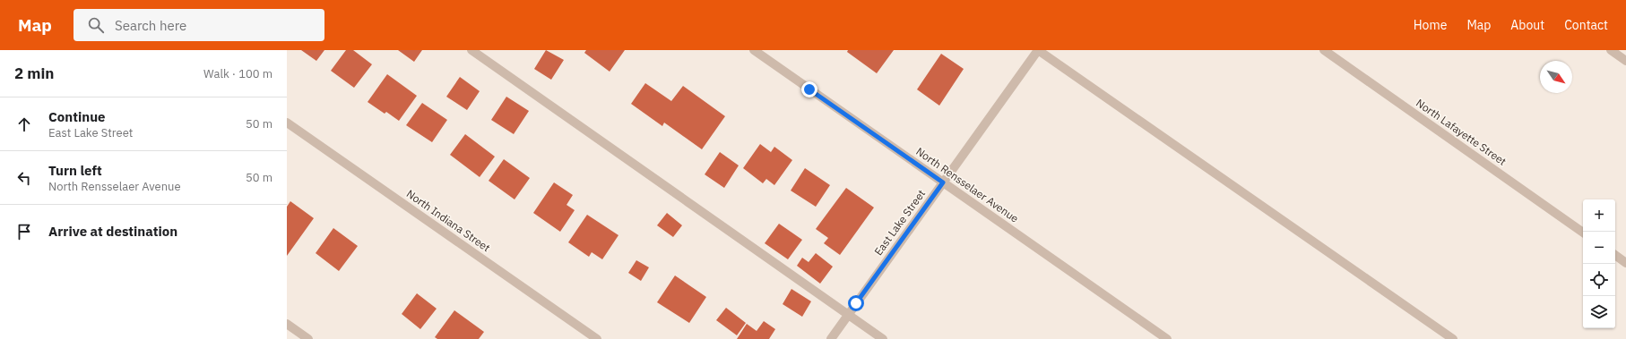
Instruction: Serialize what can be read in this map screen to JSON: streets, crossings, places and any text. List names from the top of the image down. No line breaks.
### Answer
{"streets":{"street":["North Lafayette Street","North Rensselaer Avenue","North Indiana Street","East Lake Street"]},"crossings":[["North Rensselaer Avenue","East Lake Street"]],"north":"bottom right","page":{"header":"Map","search":"Search here","nav":["Home","Map","About","Contact"],"heading":["2 min","Walk · 100 m"],"list":[["Continue","East Lake Street","50 m"],["Turn left","North Rensselaer Avenue","50 m"],"Arrive at destination"],"map_buttons":["+","−"]}}
